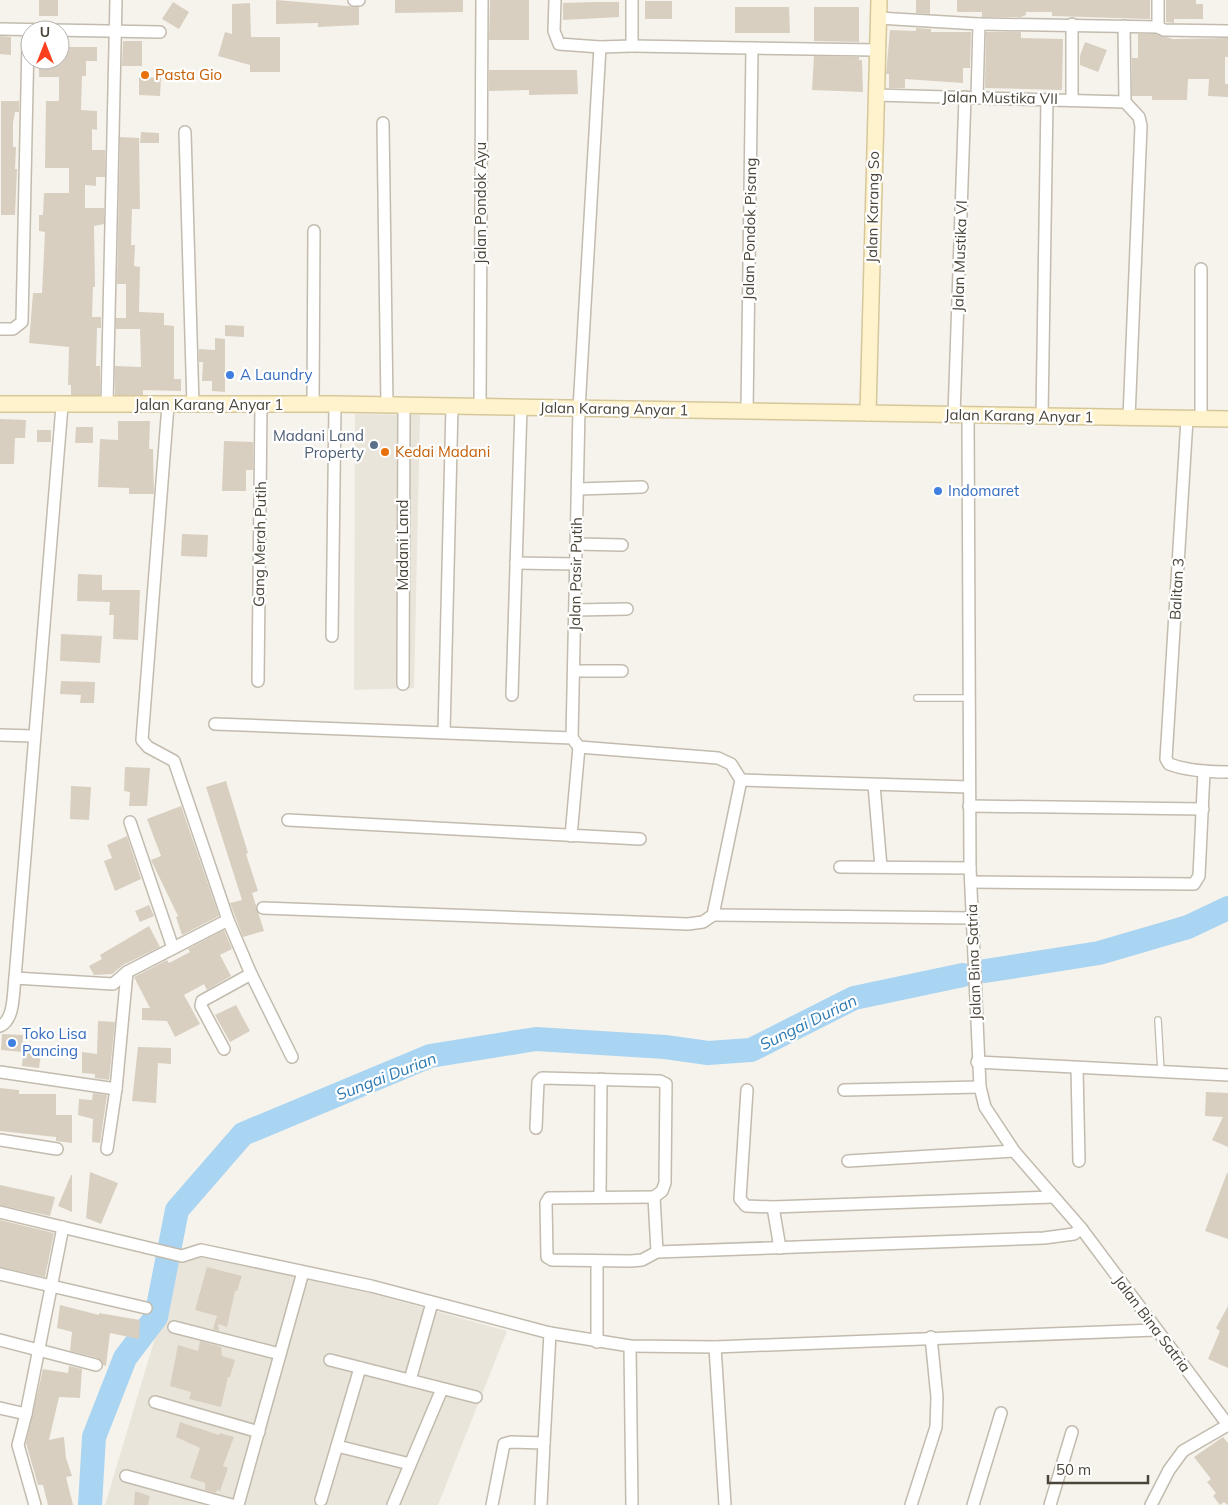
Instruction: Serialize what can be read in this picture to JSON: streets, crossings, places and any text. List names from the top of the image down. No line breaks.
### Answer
{"streets":{"main road":["Jalan Karang So","Jalan Karang Anyar 1"],"street":["Jalan Mustika VII","Jalan Pondok Ayu","Jalan Pondok Pisang","Jalan Mustika VI","Gang Merah Putih","Madani Land","Jalan Pasir Putih","Balitan 3","Jalan Bina Satria"]},"crossings":[["Jalan Mustika VII","Jalan Karang So"],["Jalan Mustika VII","Jalan Mustika VI"],["Jalan Pondok Ayu","Jalan Karang Anyar 1"],["Jalan Karang So","Jalan Karang Anyar 1"],["Jalan Pondok Pisang","Jalan Karang Anyar 1"],["Jalan Mustika VI","Jalan Karang Anyar 1"],["Jalan Mustika VI","Jalan Bina Satria"],["Jalan Karang Anyar 1","Gang Merah Putih"],["Jalan Karang Anyar 1","Madani Land"],["Jalan Karang Anyar 1","Jalan Pasir Putih"],["Jalan Karang Anyar 1","Balitan 3"],["Jalan Karang Anyar 1","Jalan Bina Satria"]],"water":["Sungai Durian"],"places":["Pasta Gio","A Laundry","Madani Land Property","Kedai Madani","Indomaret","Toko Lisa Pancing"],"scale_bar":"50 m","north":"top"}
